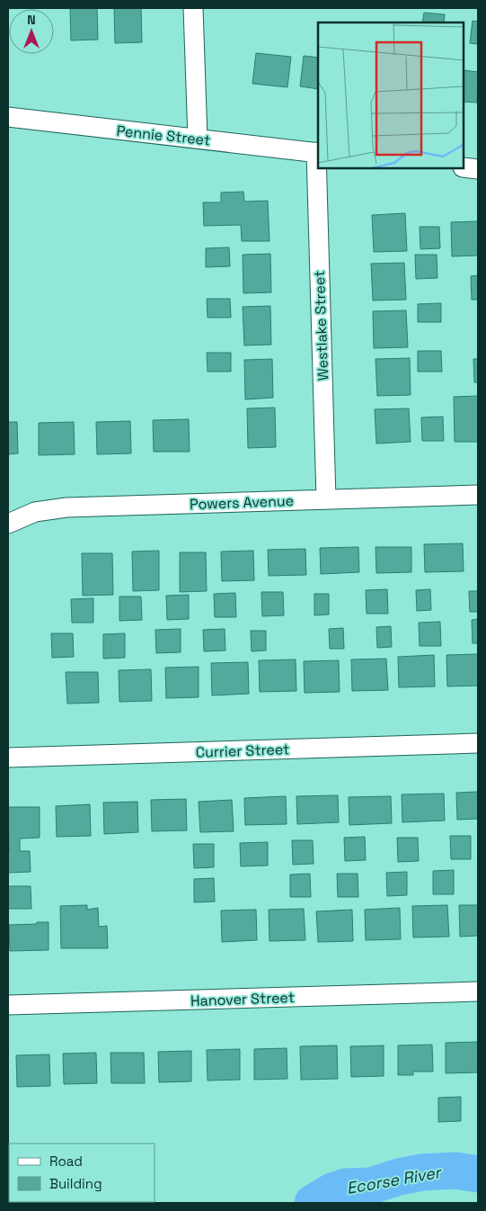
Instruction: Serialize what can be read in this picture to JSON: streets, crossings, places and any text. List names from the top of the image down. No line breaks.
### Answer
{"streets":{"street":["Pennie Street","Westlake Street","Powers Avenue","Currier Street","Hanover Street"]},"crossings":[["Pennie Street","Westlake Street"],["Westlake Street","Powers Avenue"]],"water":["Ecorse River"],"legend":["Road","Building"],"north":"top"}
